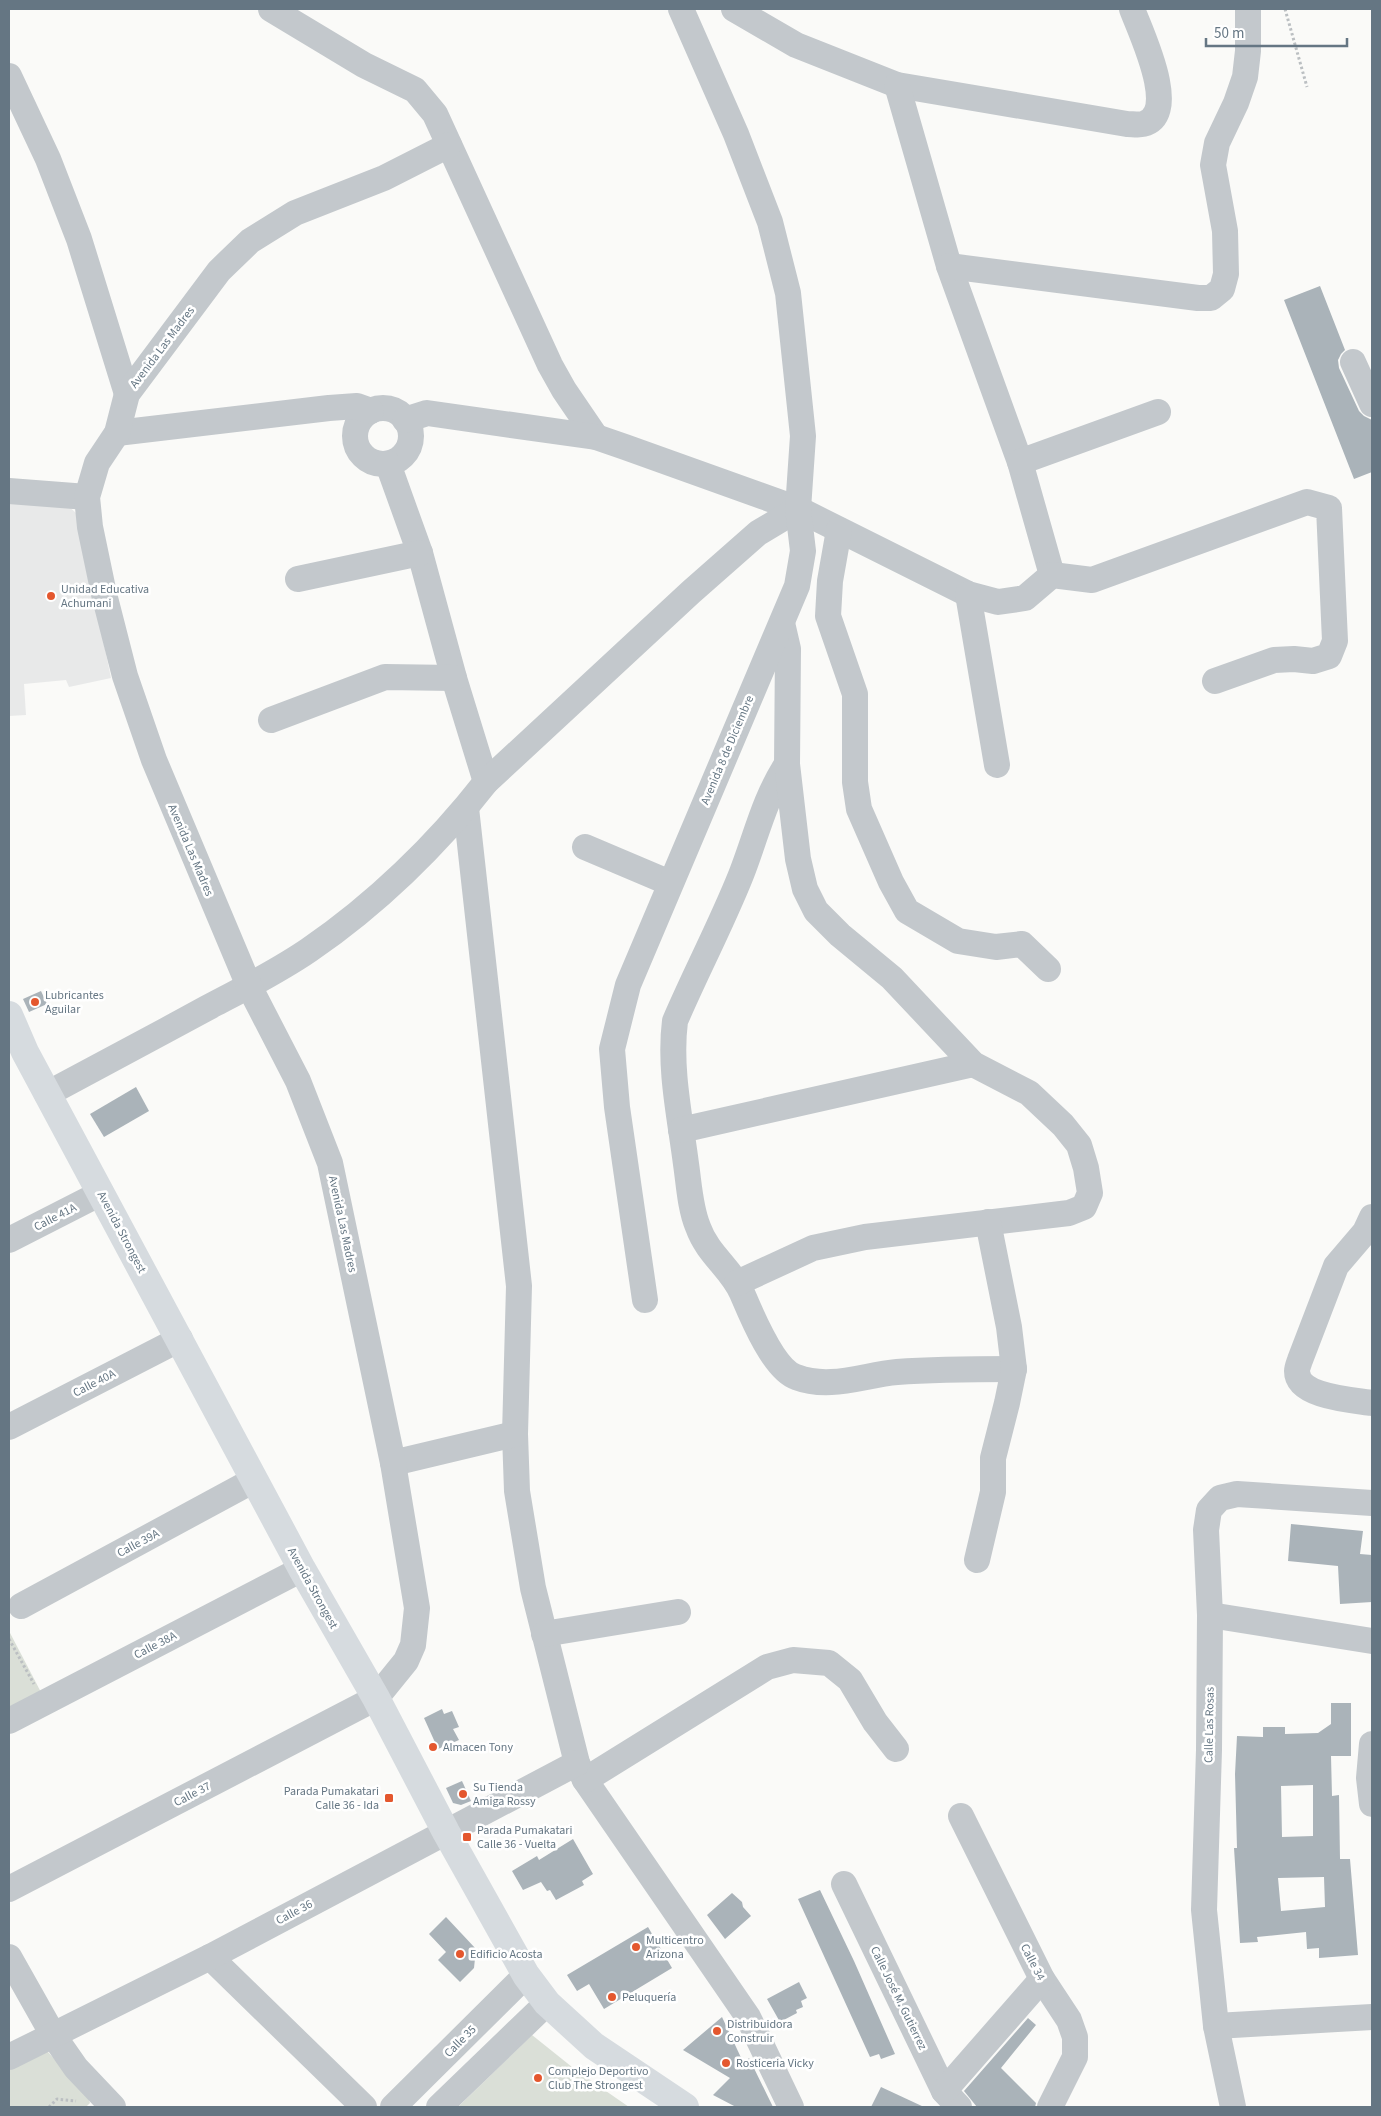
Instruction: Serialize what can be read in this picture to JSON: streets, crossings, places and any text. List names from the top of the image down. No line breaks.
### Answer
{"streets":{"main road":["Avenida Strongest"],"street":["Avenida Las Madres","Avenida 8 de Diciembre","Calle 41A","Calle 40A","Calle 39A","Calle 38A","Calle Las Rosas","Calle 37","Calle 36","Calle 34","Calle José M. Gutierrez","Calle 35"]},"crossings":[["Avenida Las Madres","Avenida Strongest"],["Avenida Las Madres","Calle 37"],["Calle 41A","Avenida Strongest"],["Avenida Strongest","Calle 40A"],["Avenida Strongest","Calle 39A"],["Avenida Strongest","Calle 38A"],["Avenida Strongest","Calle 37"],["Avenida Strongest","Calle 36"],["Avenida Strongest","Calle 35"]],"places":{"other":["Unidad Educativa Achumani","Lubricantes Aguilar","Almacen Tony","Su Tienda Amiga Rossy","Multicentro Arizona","Edificio Acosta","Peluquería","Distribuidora Construir","Rosticeria Vicky","Complejo Deportivo Club The Strongest"],"transit":["Parada Pumakatari Calle 36 - Ida","Parada Pumakatari Calle 36 - Vuelta"]},"scale_bar":"50 m"}
